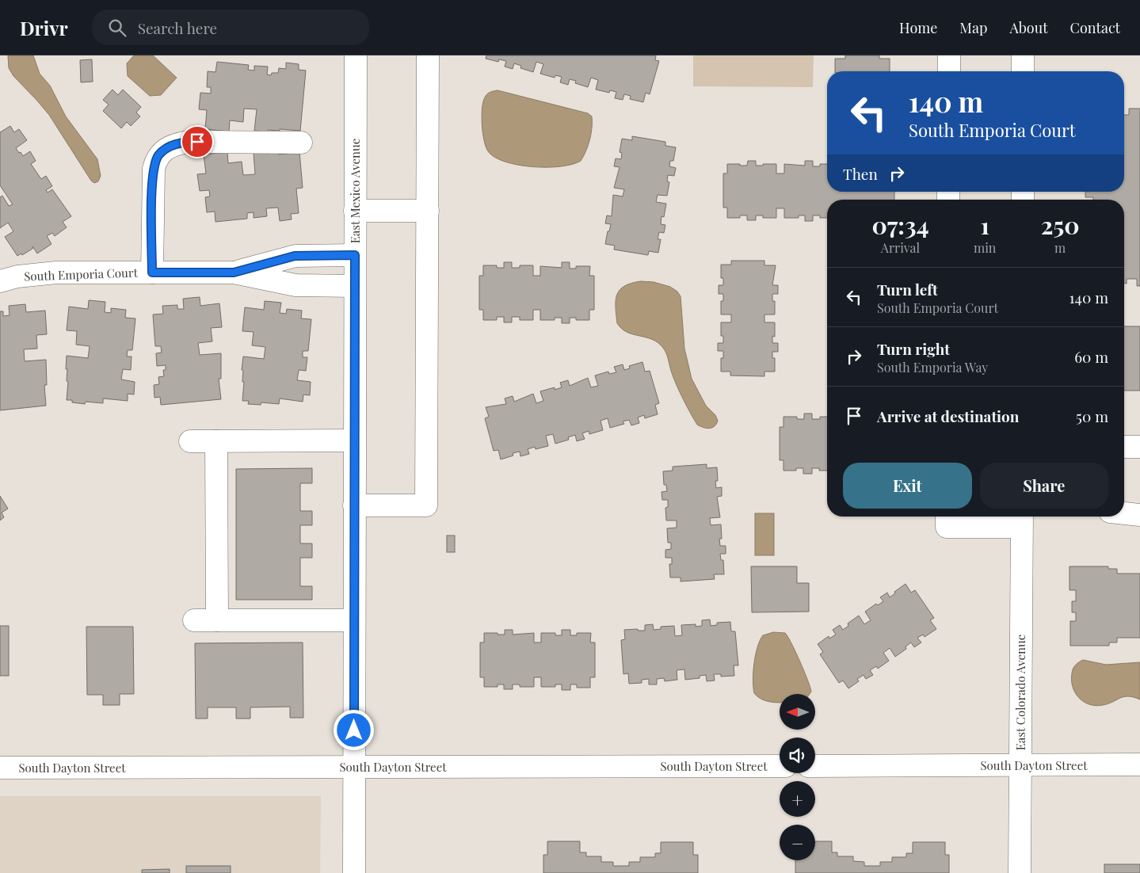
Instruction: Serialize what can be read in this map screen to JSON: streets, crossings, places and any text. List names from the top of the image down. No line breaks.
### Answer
{"streets":{"street":["East Mexico Avenue","South Emporia Court","East Colorado Avenue","South Dayton Street"]},"crossings":[["East Mexico Avenue","South Emporia Court"],["East Mexico Avenue","South Dayton Street"],["East Colorado Avenue","South Dayton Street"]],"north":"left","page":{"header":"Drivr","search":"Search here","nav":["Home","Map","About","Contact"],"turn":["140 m","South Emporia Court"],"then":"Then","eta":["07:34","Arrival","1","min","250","m"],"list":[{"name":"Turn left","note":"South Emporia Court","value":"140 m"},{"name":"Turn right","note":"South Emporia Way","value":"60 m"},{"name":"Arrive at destination","value":"50 m"}],"buttons":["Exit","Share"],"map_buttons":["+","−"]}}
